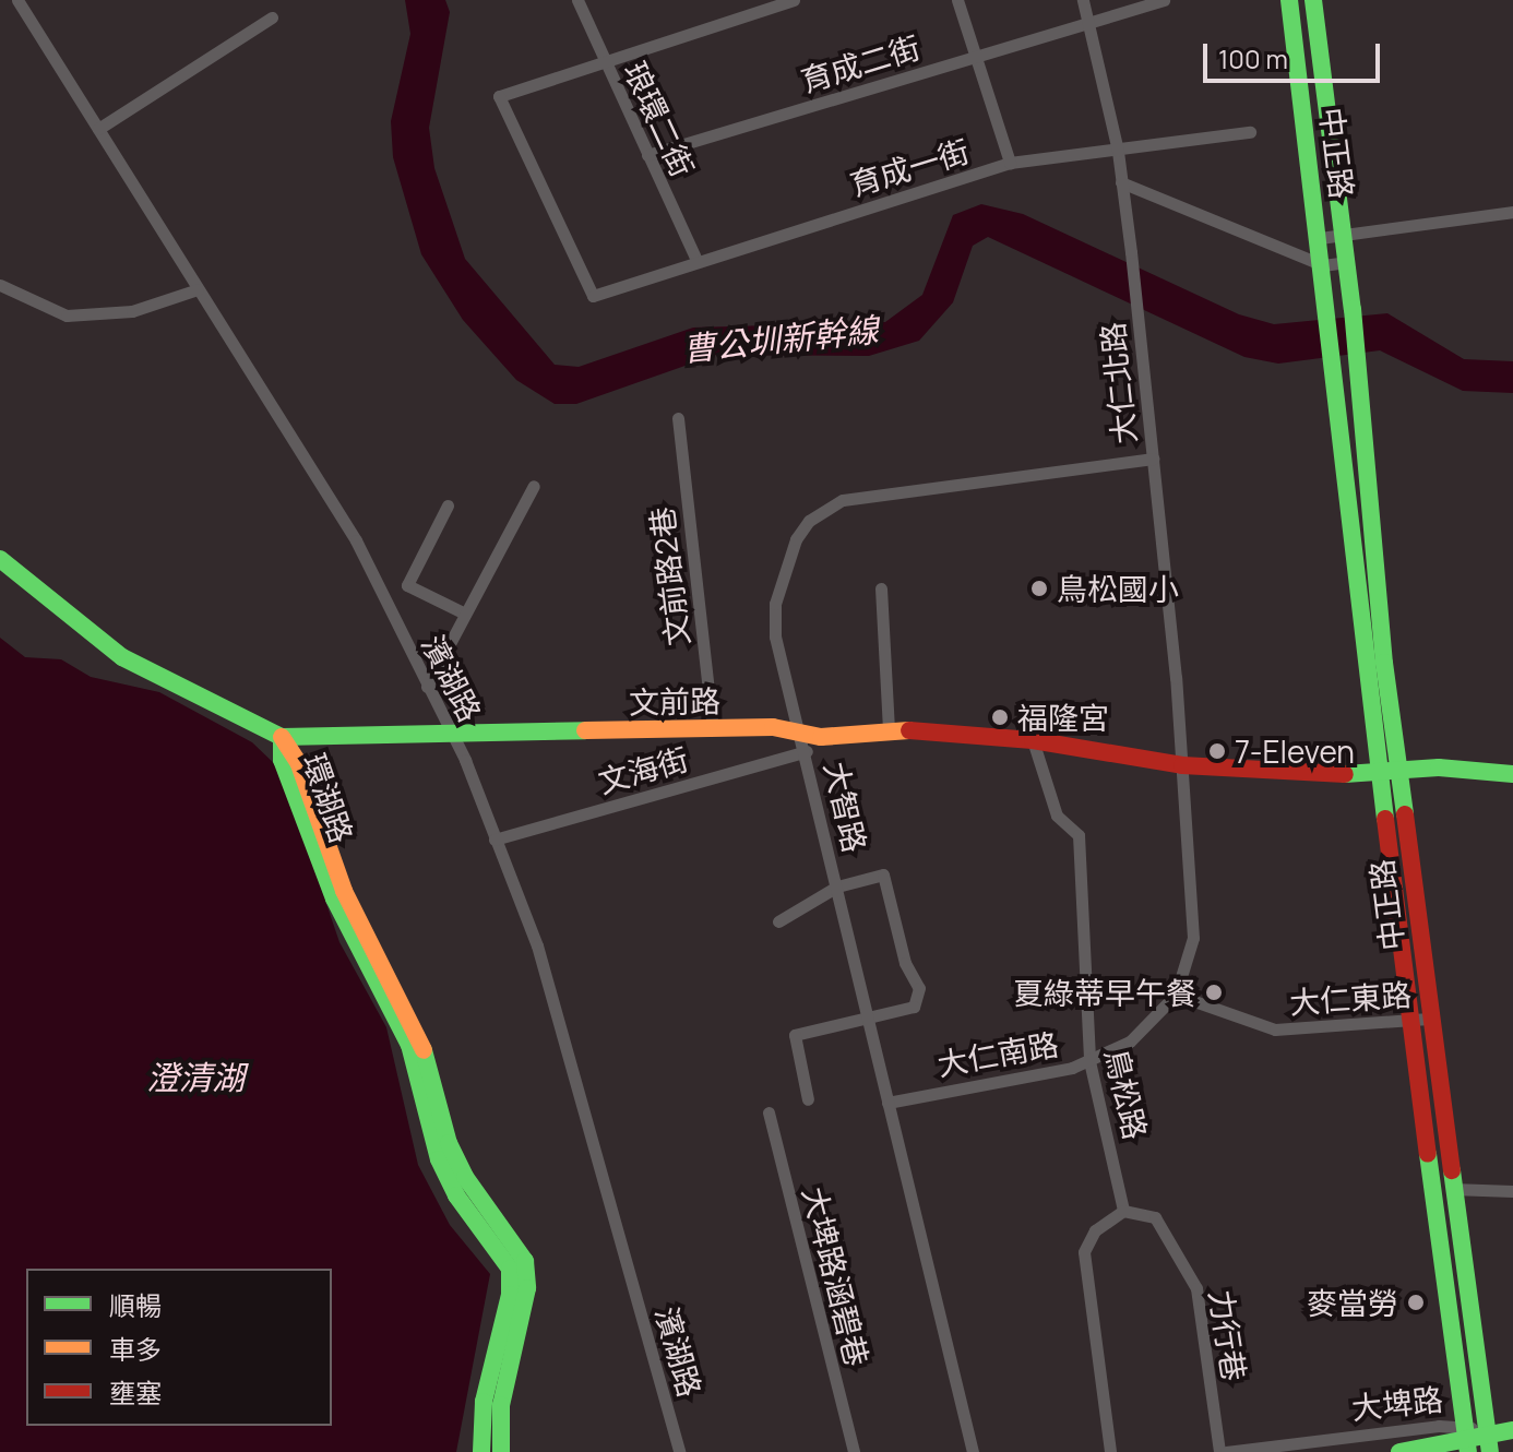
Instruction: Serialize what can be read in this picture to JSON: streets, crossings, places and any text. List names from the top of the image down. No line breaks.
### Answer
{"streets":{"main road":["中正路","文前路","環湖路","大埤路"],"street":["育成二街","琅環二街","育成一街","大仁北路","文前路2巷","濱湖路","文海街","大智路","大仁東路","大仁南路","鳥松路","大埤路涵碧巷","力行巷"]},"crossings":[["育成二街","琅環二街"],["育成二街","大仁北路"],["琅環二街","育成一街"],["中正路","文前路"],["中正路","大仁東路"],["中正路","大埤路"],["育成一街","大仁北路"],["大仁北路","文前路"],["大仁北路","大智路"],["大仁北路","大仁南路"],["文前路2巷","文前路"],["濱湖路","文前路"],["濱湖路","文海街"],["文前路","文海街"],["文前路","環湖路"],["文前路","大智路"],["文前路","大仁南路"],["文前路","鳥松路"],["文海街","大智路"],["大智路","大仁南路"],["大仁東路","大仁南路"],["大仁南路","鳥松路"],["鳥松路","力行巷"],["力行巷","大埤路"]],"water":["曹公圳新幹線","澄清湖"],"places":["鳥松國小","福隆宮","7-Eleven","夏綠蒂早午餐","麥當勞"],"legend":["順暢","車多","壅塞"],"scale_bar":"100 m"}
